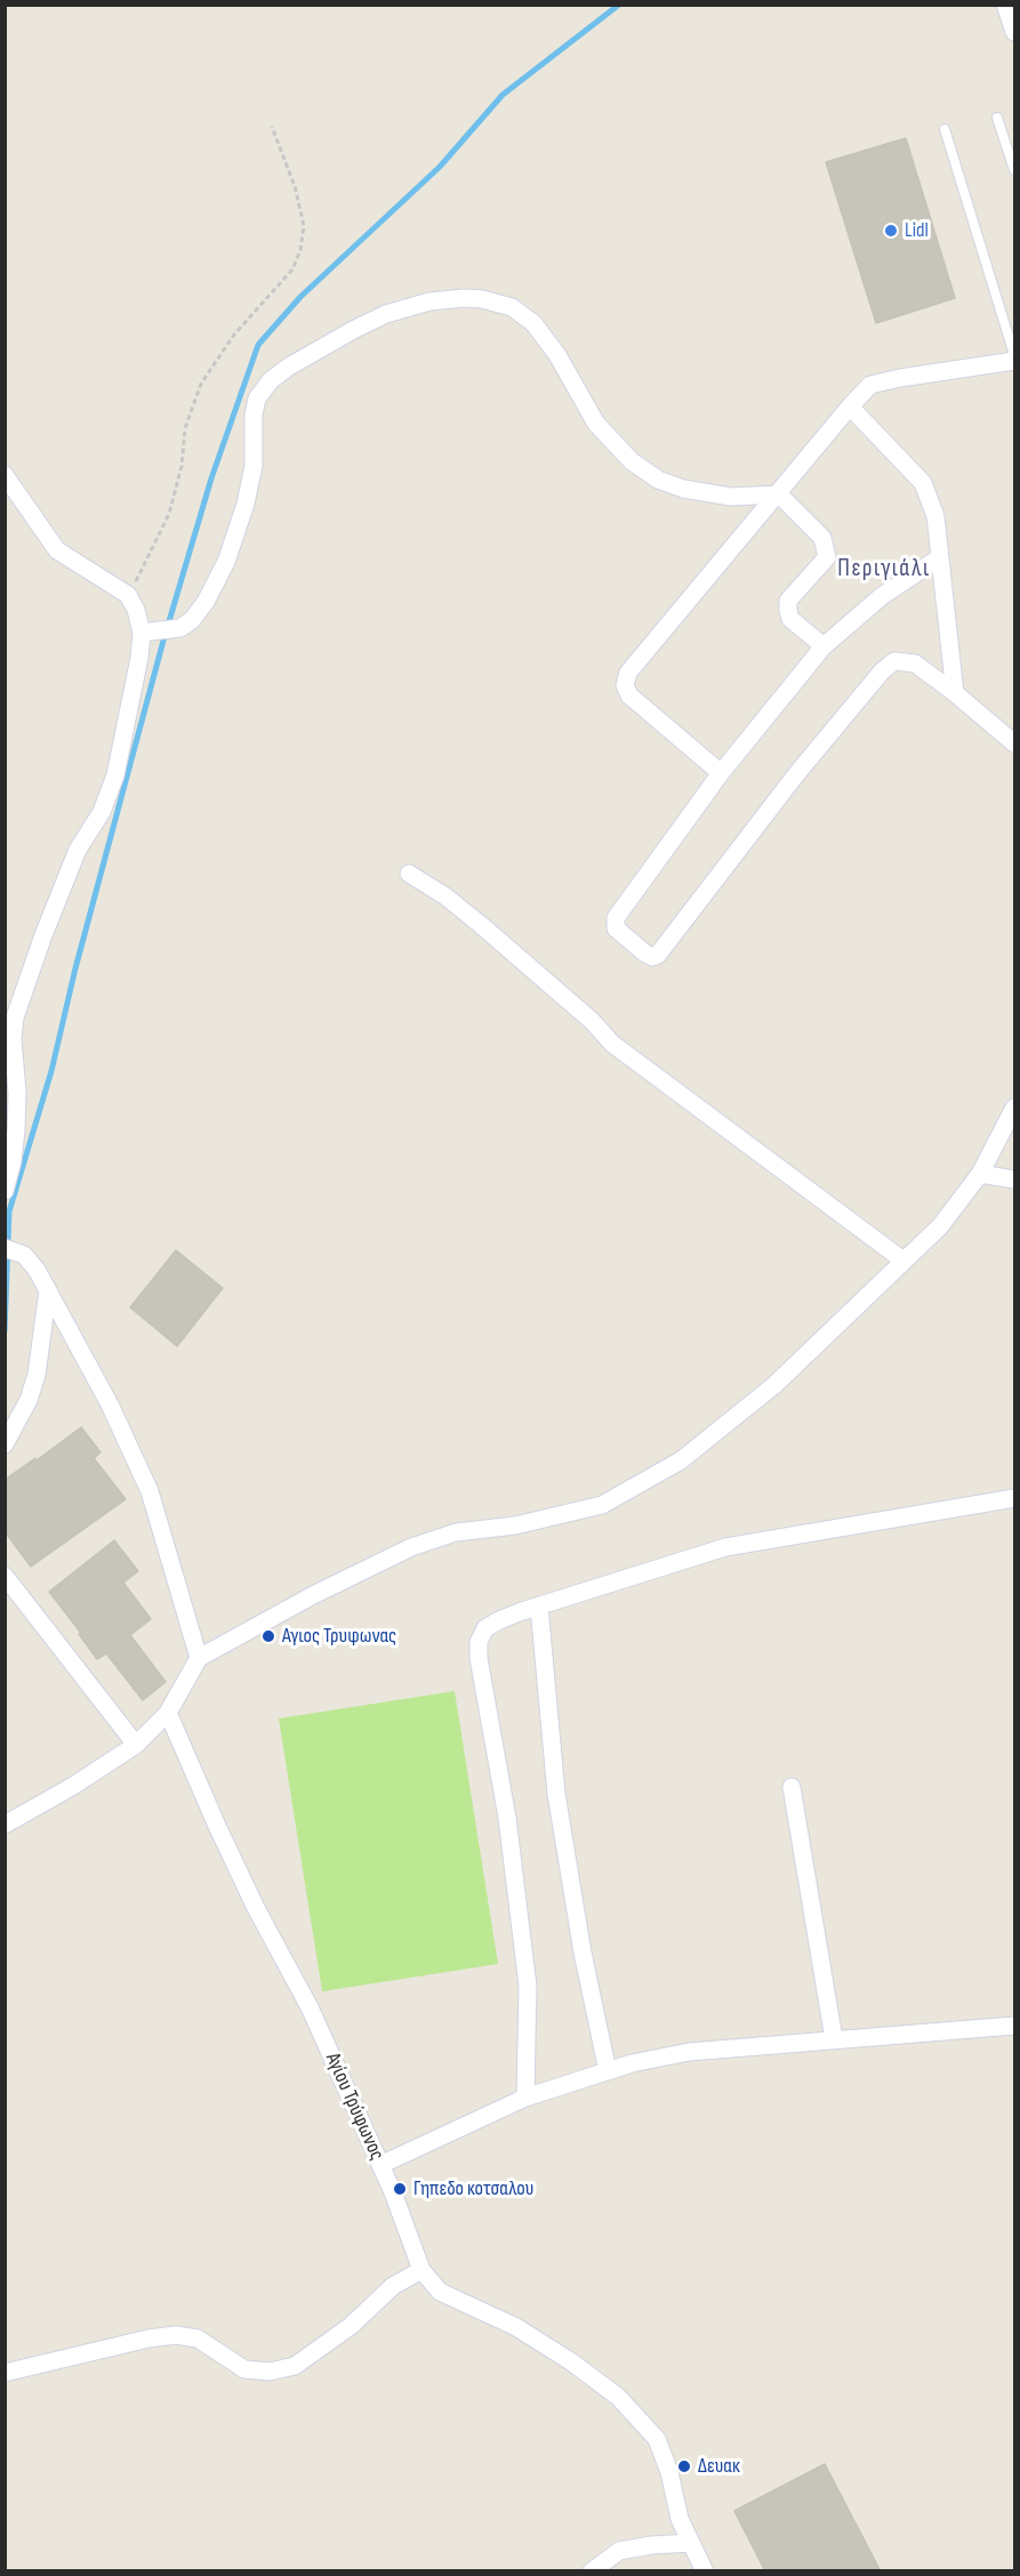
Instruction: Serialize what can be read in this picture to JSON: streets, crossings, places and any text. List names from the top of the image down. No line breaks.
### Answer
{"streets":{"street":["Αγίου Τρύφωνος"]},"districts":["Περιγιάλι"],"places":["Lidl","Αγιος Τρυφωνας","Γηπεδο κοτσαλου","Δευακ"]}
